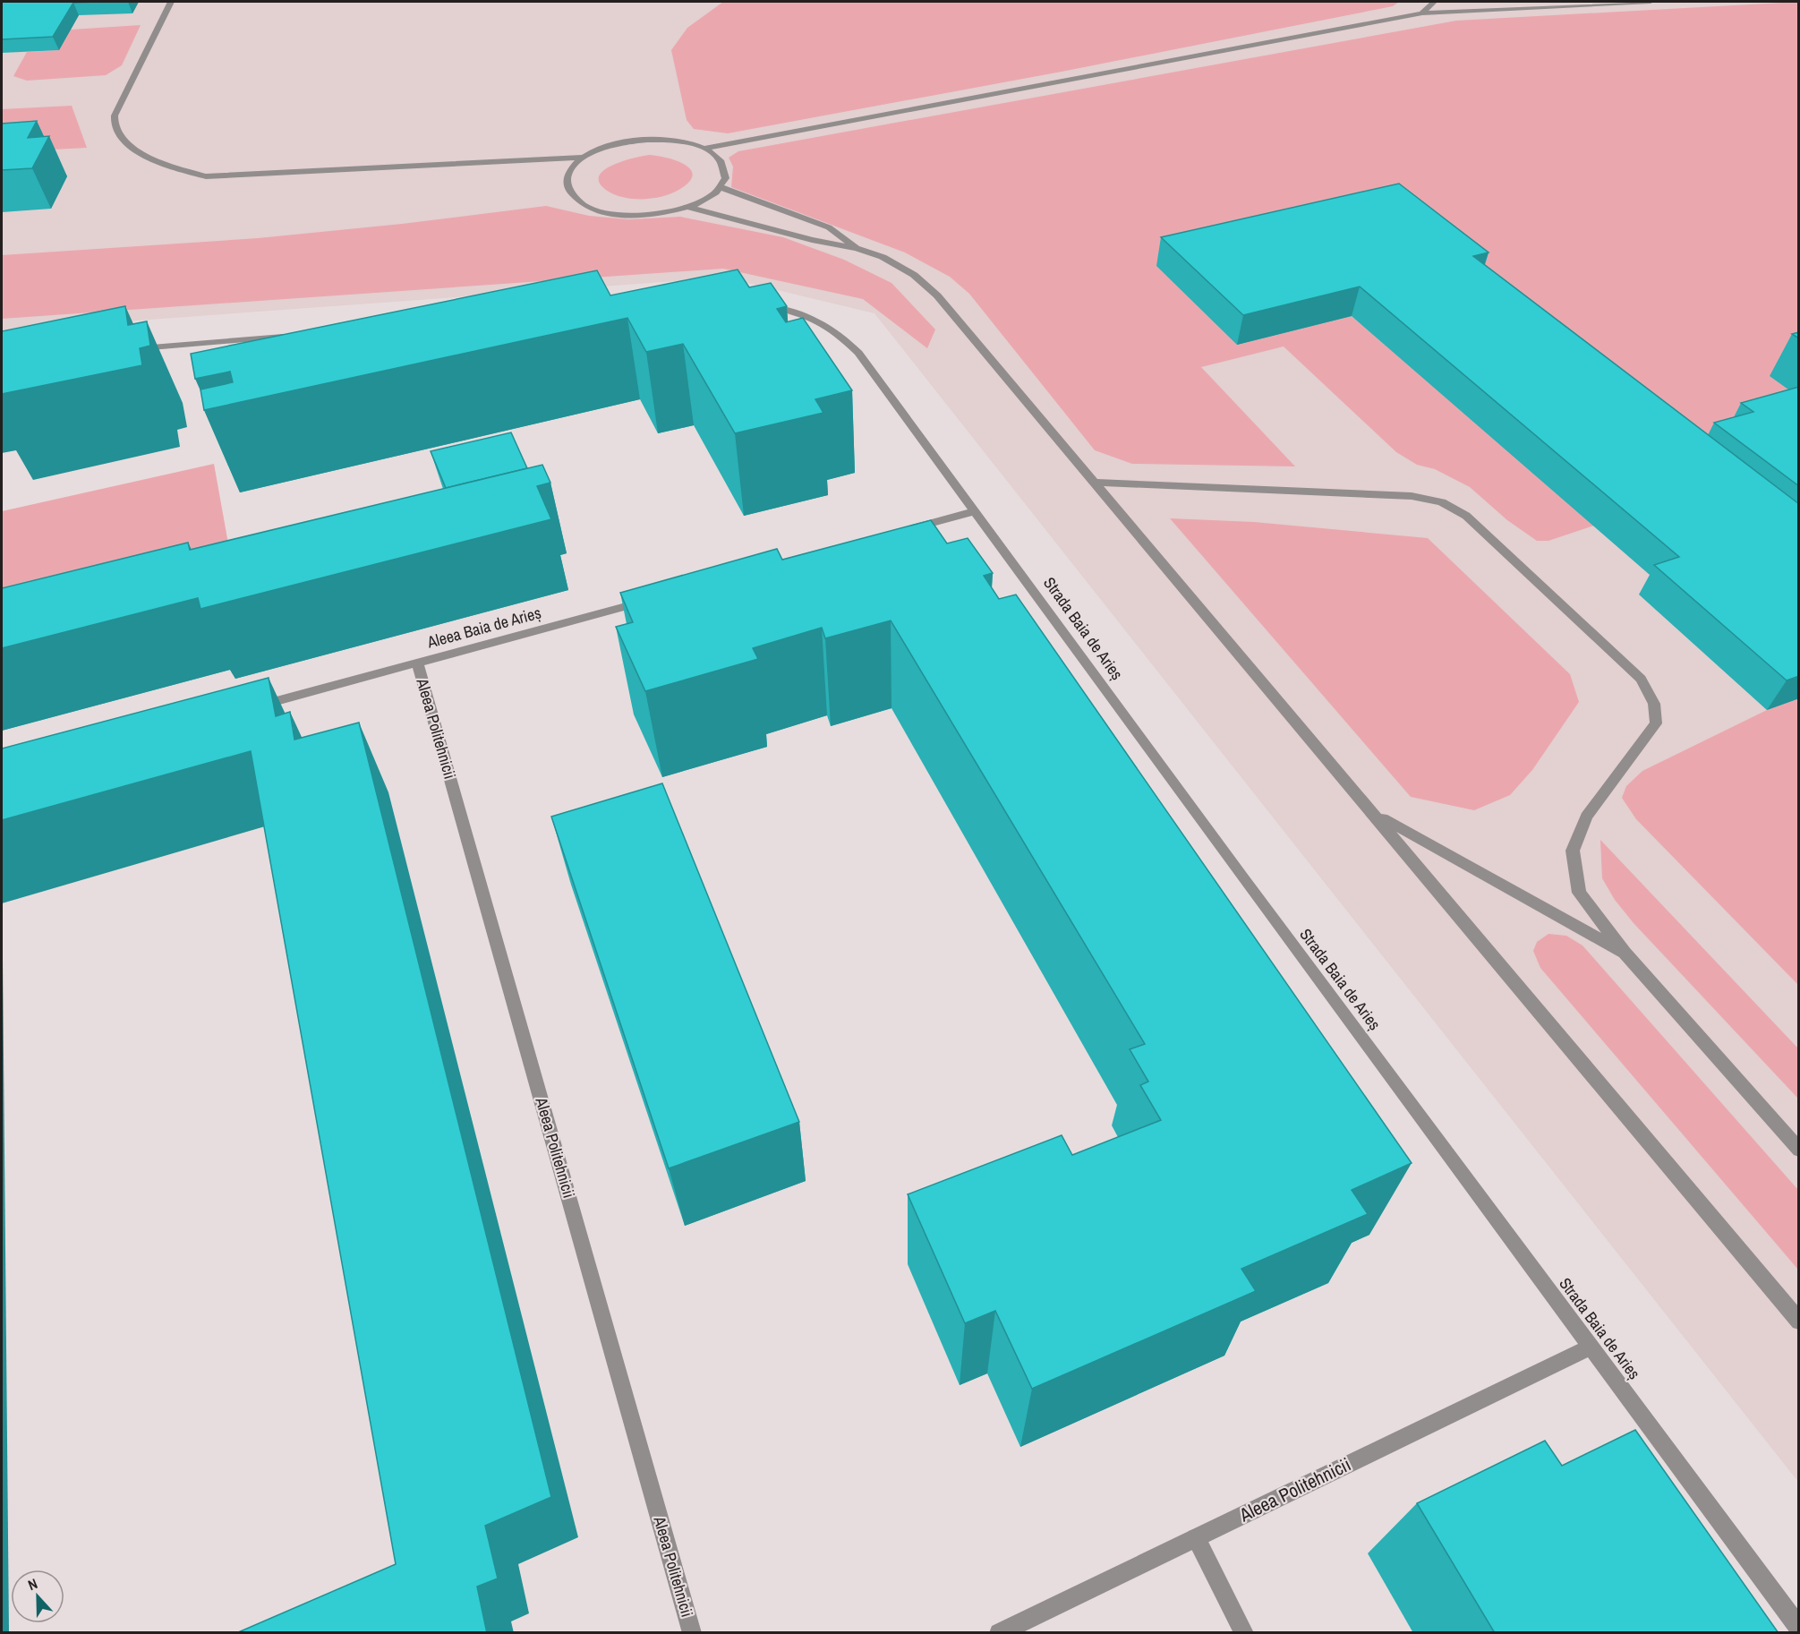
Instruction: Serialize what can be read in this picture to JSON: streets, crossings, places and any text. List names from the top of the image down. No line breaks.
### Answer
{"streets":{"street":["Aleea Baia de Arieș","Strada Baia de Arieș","Aleea Politehnicii"]},"crossings":[["Aleea Baia de Arieș","Aleea Politehnicii"],["Strada Baia de Arieș","Aleea Politehnicii"]],"north":"top"}
